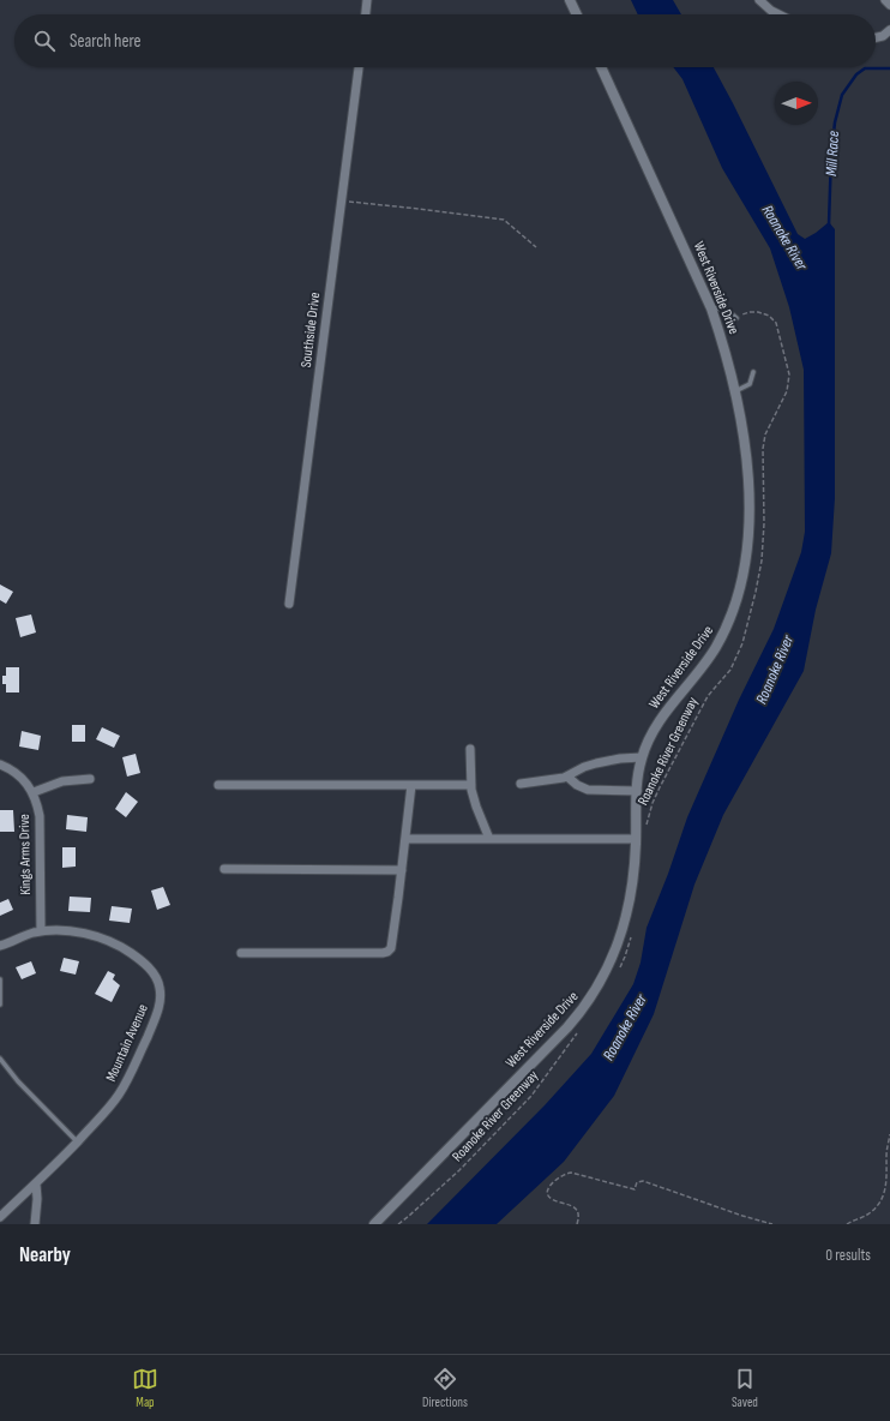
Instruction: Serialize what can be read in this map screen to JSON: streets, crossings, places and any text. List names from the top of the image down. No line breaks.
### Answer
{"streets":{"street":["West Riverside Drive","Southside Drive","Kings Arms Drive","Mountain Avenue"],"path":["Roanoke River Greenway"]},"crossings":[["Kings Arms Drive","Mountain Avenue"]],"water":["Mill Race","Roanoke River"],"north":"right","page":{"search":"Search here","heading":["Nearby","0 results"],"nav":["Map","Directions","Saved"]}}
